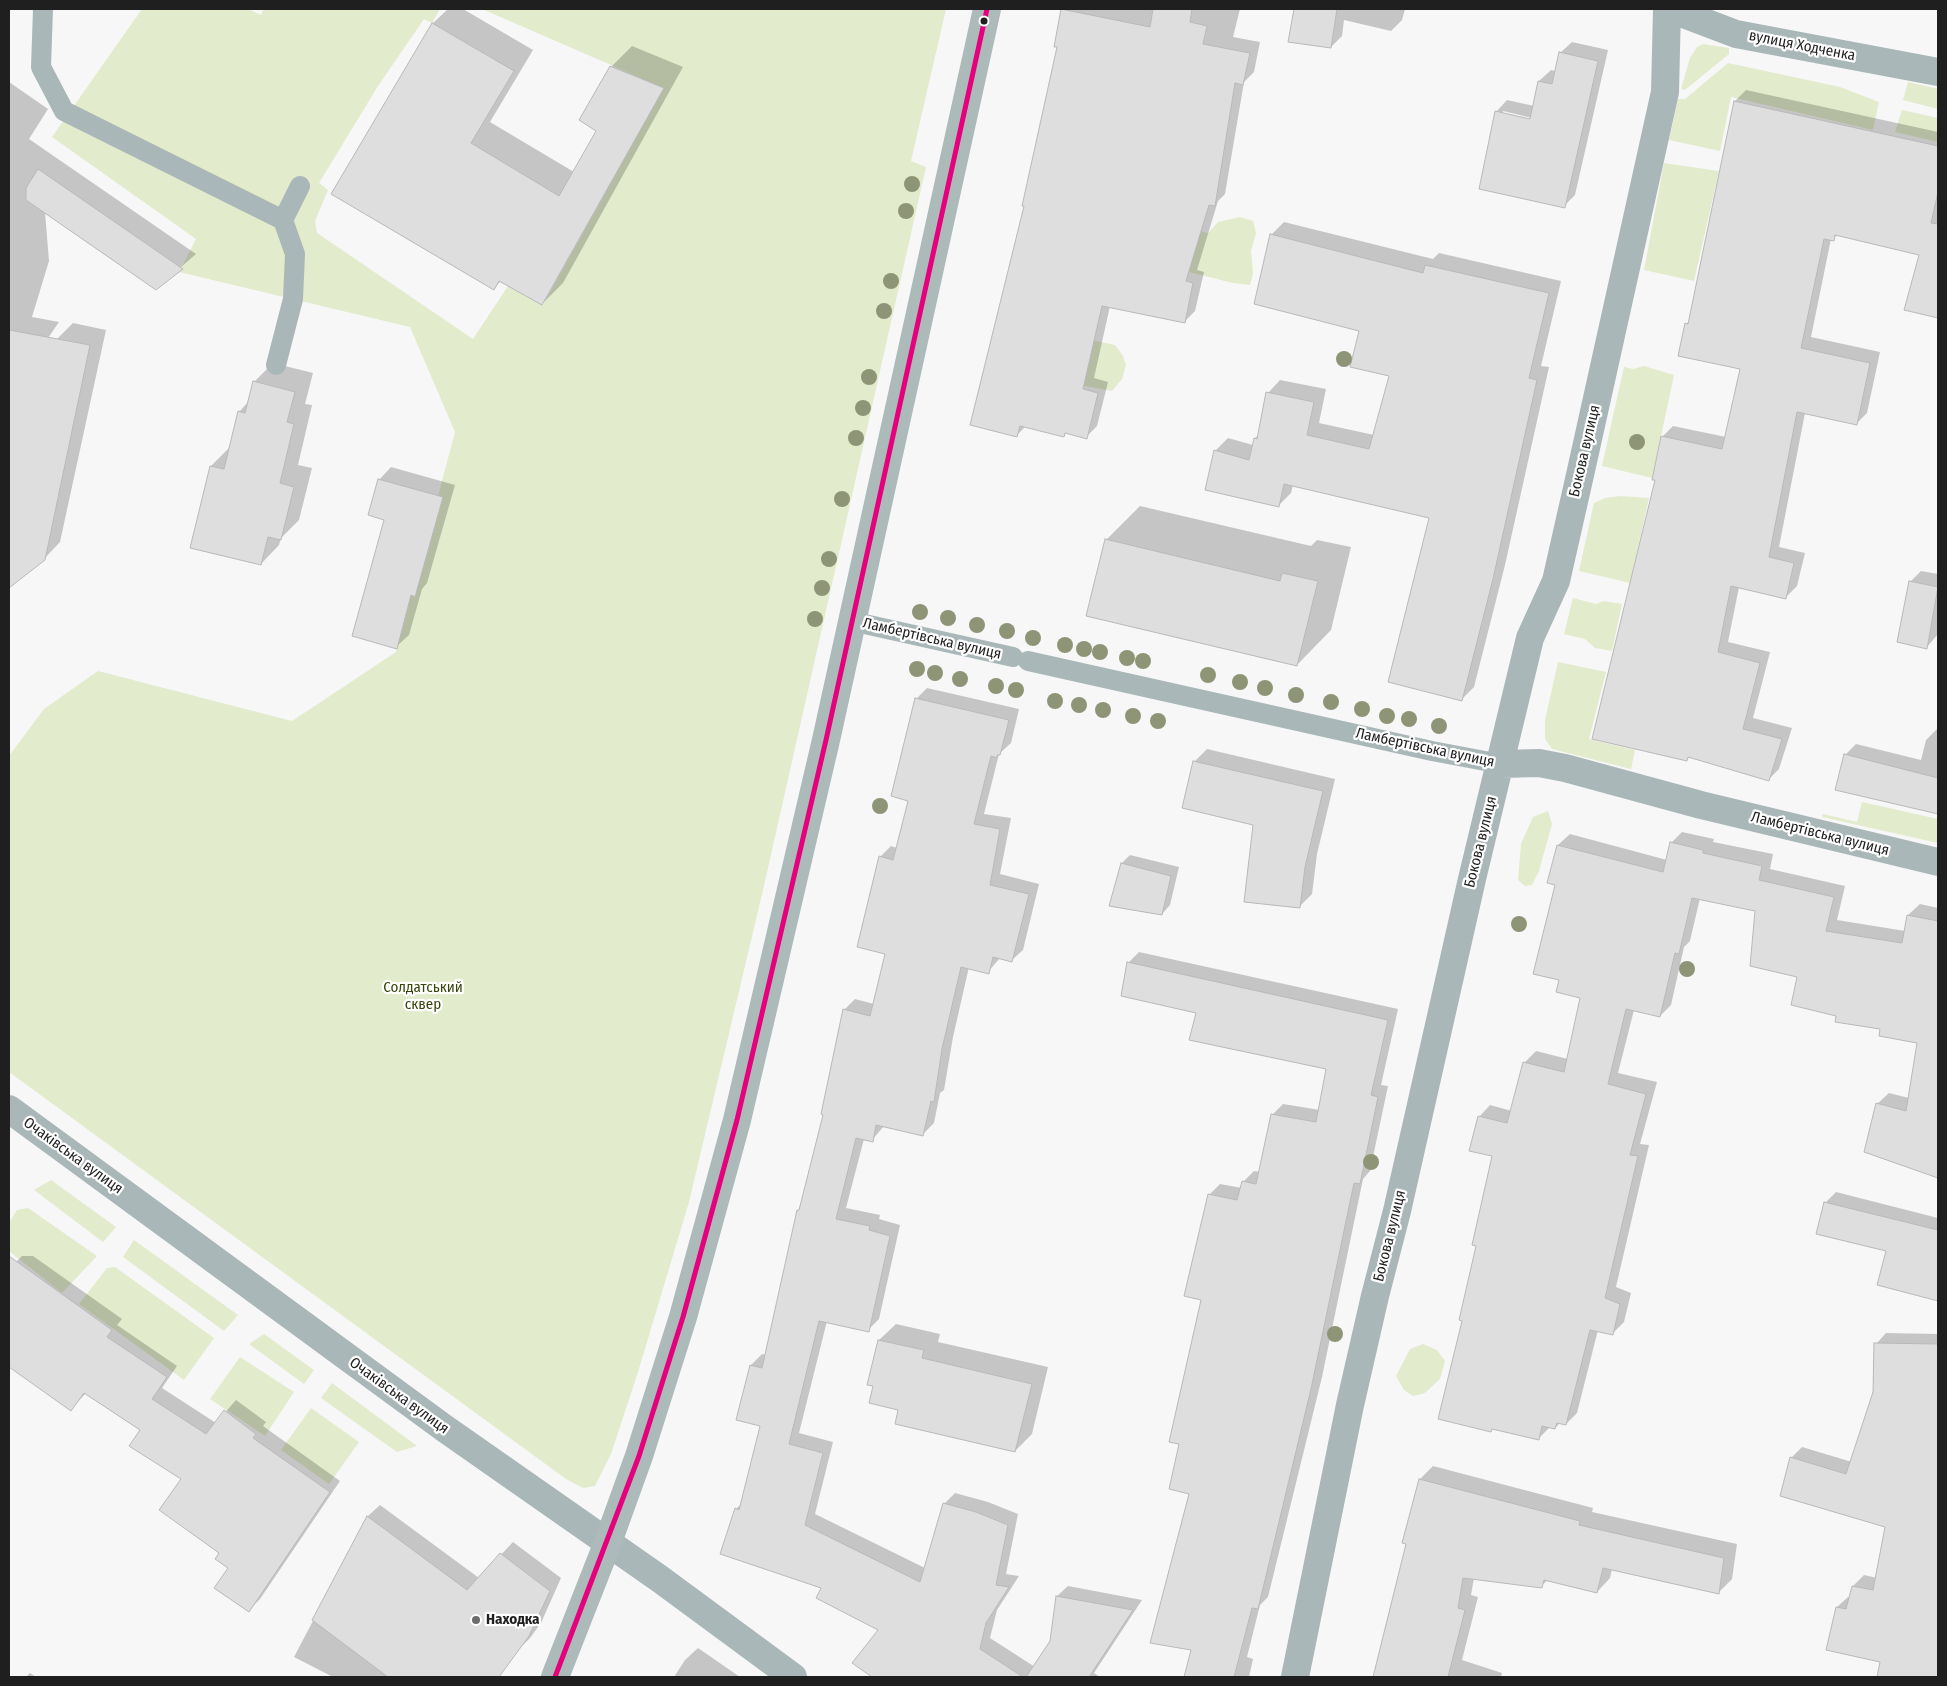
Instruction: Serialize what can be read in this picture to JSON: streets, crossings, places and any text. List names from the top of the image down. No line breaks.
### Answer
{"streets":{"street":["вулиця Ходченка","Бокова вулиця","Ламбертівська вулиця","Очаківська вулиця"]},"crossings":[["вулиця Ходченка","Бокова вулиця"],["Бокова вулиця","Ламбертівська вулиця"]],"parks":["Солдатський сквер"],"places":["Находка"]}
